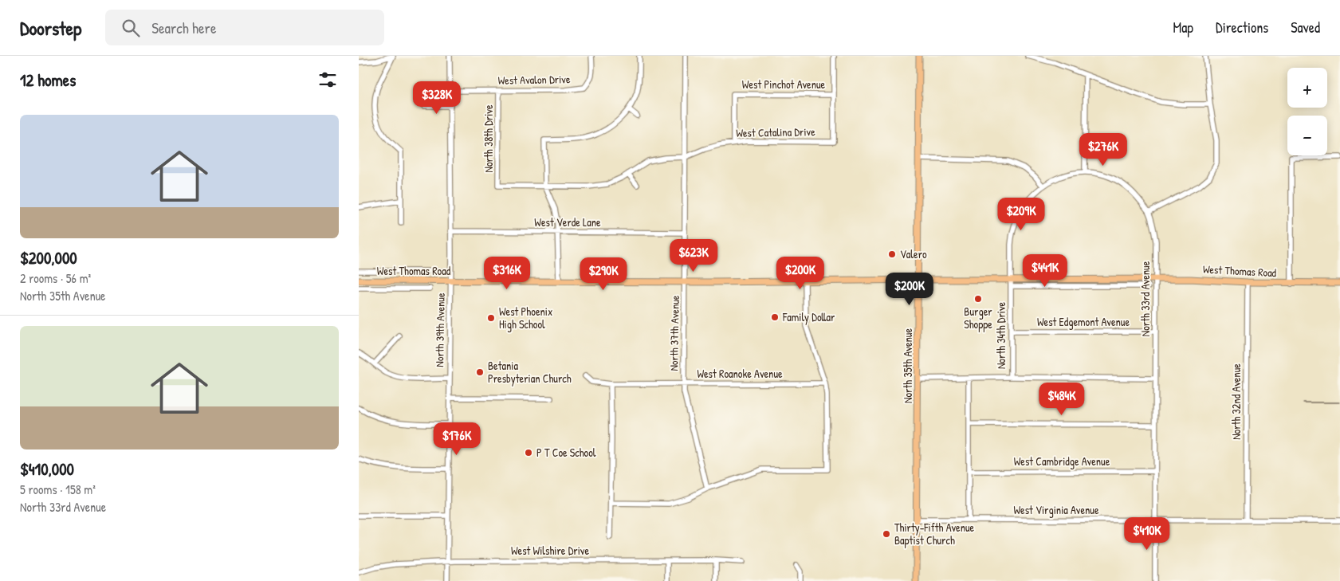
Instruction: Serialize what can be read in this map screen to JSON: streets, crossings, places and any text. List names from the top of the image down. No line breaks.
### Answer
{"streets":{"main road":["West Thomas Road","North 35th Avenue"],"street":["West Avalon Drive","West Pinchot Avenue","West Catalina Drive","North 38th Drive","West Verde Lane","North 33rd Avenue","West Edgemont Avenue","North 39th Avenue","North 37th Avenue","North 34th Drive","West Roanoke Avenue","North 32nd Avenue","West Cambridge Avenue","West Virginia Avenue","West Wilshire Drive"]},"crossings":[["West Avalon Drive","North 38th Drive"],["West Avalon Drive","North 39th Avenue"],["West Pinchot Avenue","West Catalina Drive"],["West Catalina Drive","North 38th Drive"],["West Catalina Drive","North 37th Avenue"],["West Verde Lane","North 39th Avenue"],["West Verde Lane","North 37th Avenue"],["West Thomas Road","North 33rd Avenue"],["West Thomas Road","North 39th Avenue"],["West Thomas Road","North 37th Avenue"],["West Thomas Road","North 34th Drive"],["West Thomas Road","North 35th Avenue"],["West Thomas Road","North 32nd Avenue"],["North 33rd Avenue","West Edgemont Avenue"],["North 33rd Avenue","West Cambridge Avenue"],["North 33rd Avenue","West Virginia Avenue"],["West Edgemont Avenue","North 34th Drive"],["North 39th Avenue","West Wilshire Drive"],["North 37th Avenue","West Roanoke Avenue"],["North 35th Avenue","West Virginia Avenue"],["North 32nd Avenue","West Virginia Avenue"]],"places":["Valero","Burger Shoppe","Family Dollar","West Phoenix High School","Betania Presbyterian Church","P T Coe School","Thirty-Fifth Avenue Baptist Church"],"page":{"header":"Doorstep","search":"Search here","nav":["Map","Directions","Saved"],"heading":"12 homes","map_buttons":["+","−"],"price":["$328K","$276K","$209K","$623K","$441K","$316K","$200K","$290K","$200K","$484K","$176K","$410K"],"list":[{"name":"$200,000","note":"2 rooms · 56 m² · North 35th Avenue"},{"name":"$410,000","note":"5 rooms · 158 m² · North 33rd Avenue"}]}}
